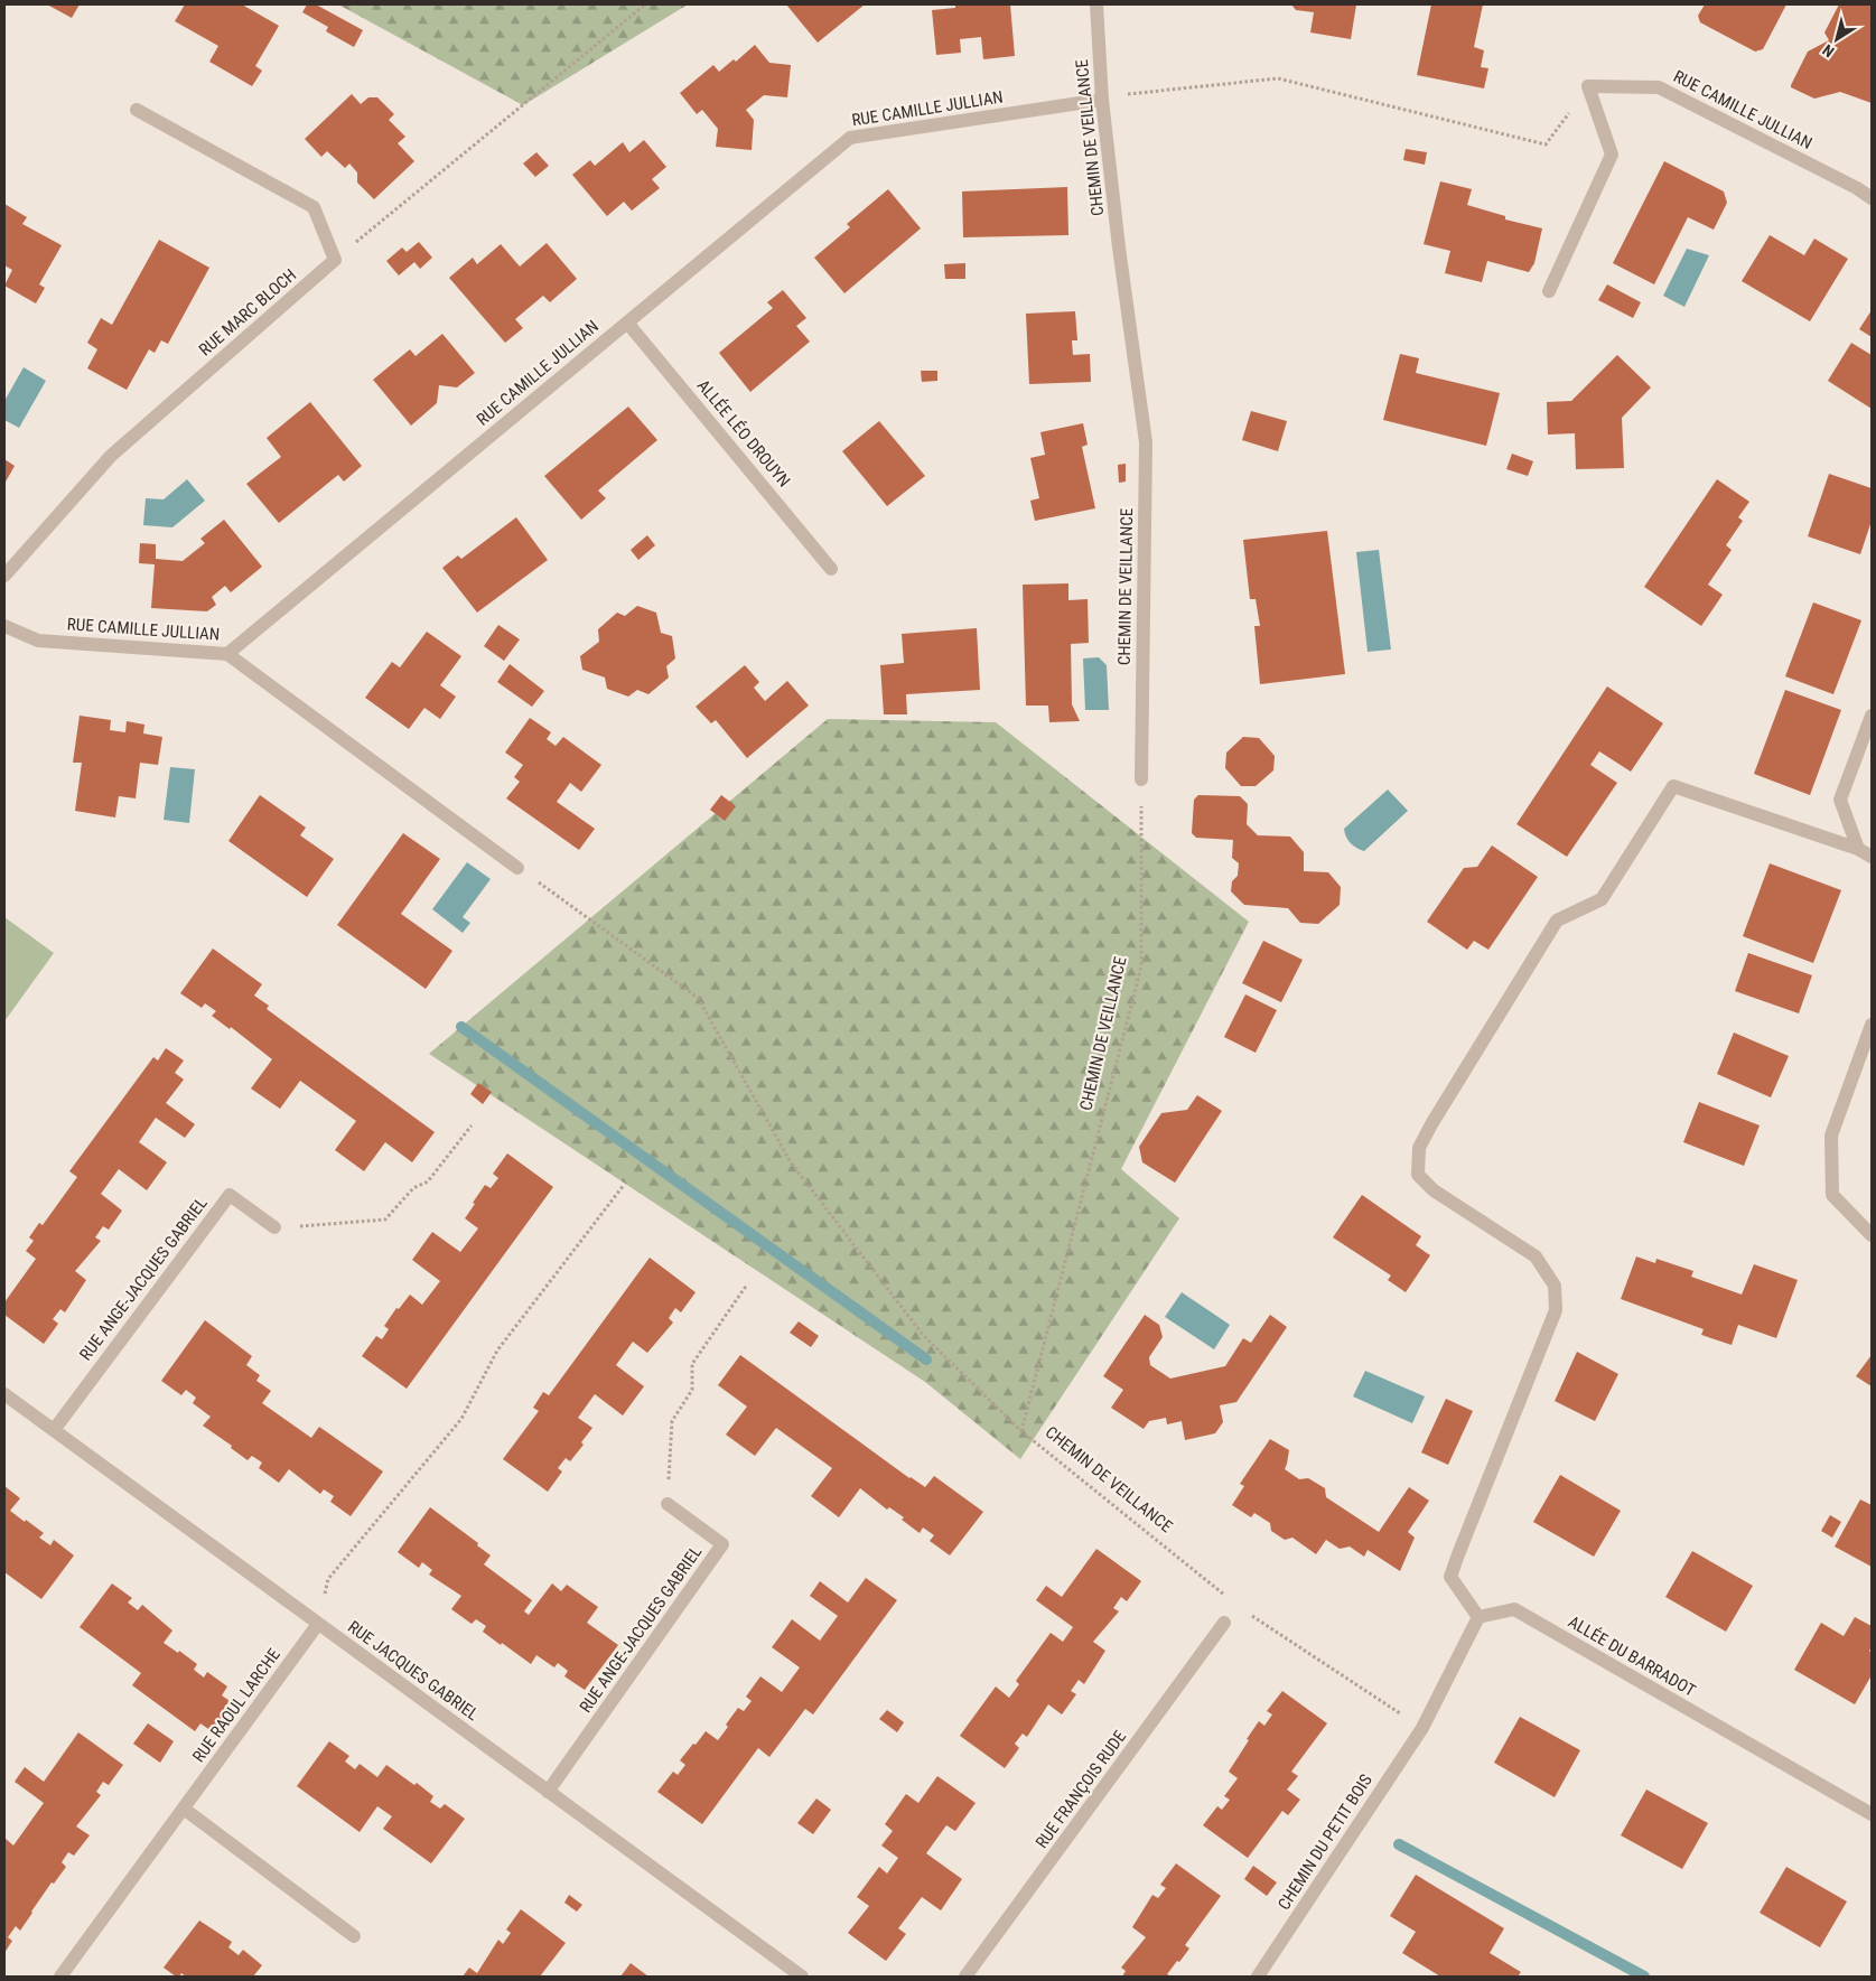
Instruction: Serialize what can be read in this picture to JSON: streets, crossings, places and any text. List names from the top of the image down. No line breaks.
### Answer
{"streets":{"street":["RUE CAMILLE JULLIAN","CHEMIN DE VEILLANCE","RUE MARC BLOCH","ALLÉE LÉO DROUYN","RUE ANGE-JACQUES GABRIEL","ALLÉE DU BARRADOT","RUE JACQUES GABRIEL","RUE RAOUL LARCHE","RUE FRANÇOIS RUDE","CHEMIN DU PETIT BOIS"]},"crossings":[["RUE CAMILLE JULLIAN","CHEMIN DE VEILLANCE"],["RUE CAMILLE JULLIAN","ALLÉE LÉO DROUYN"],["RUE ANGE-JACQUES GABRIEL","RUE JACQUES GABRIEL"],["RUE JACQUES GABRIEL","RUE RAOUL LARCHE"]],"north":"bottom left"}
